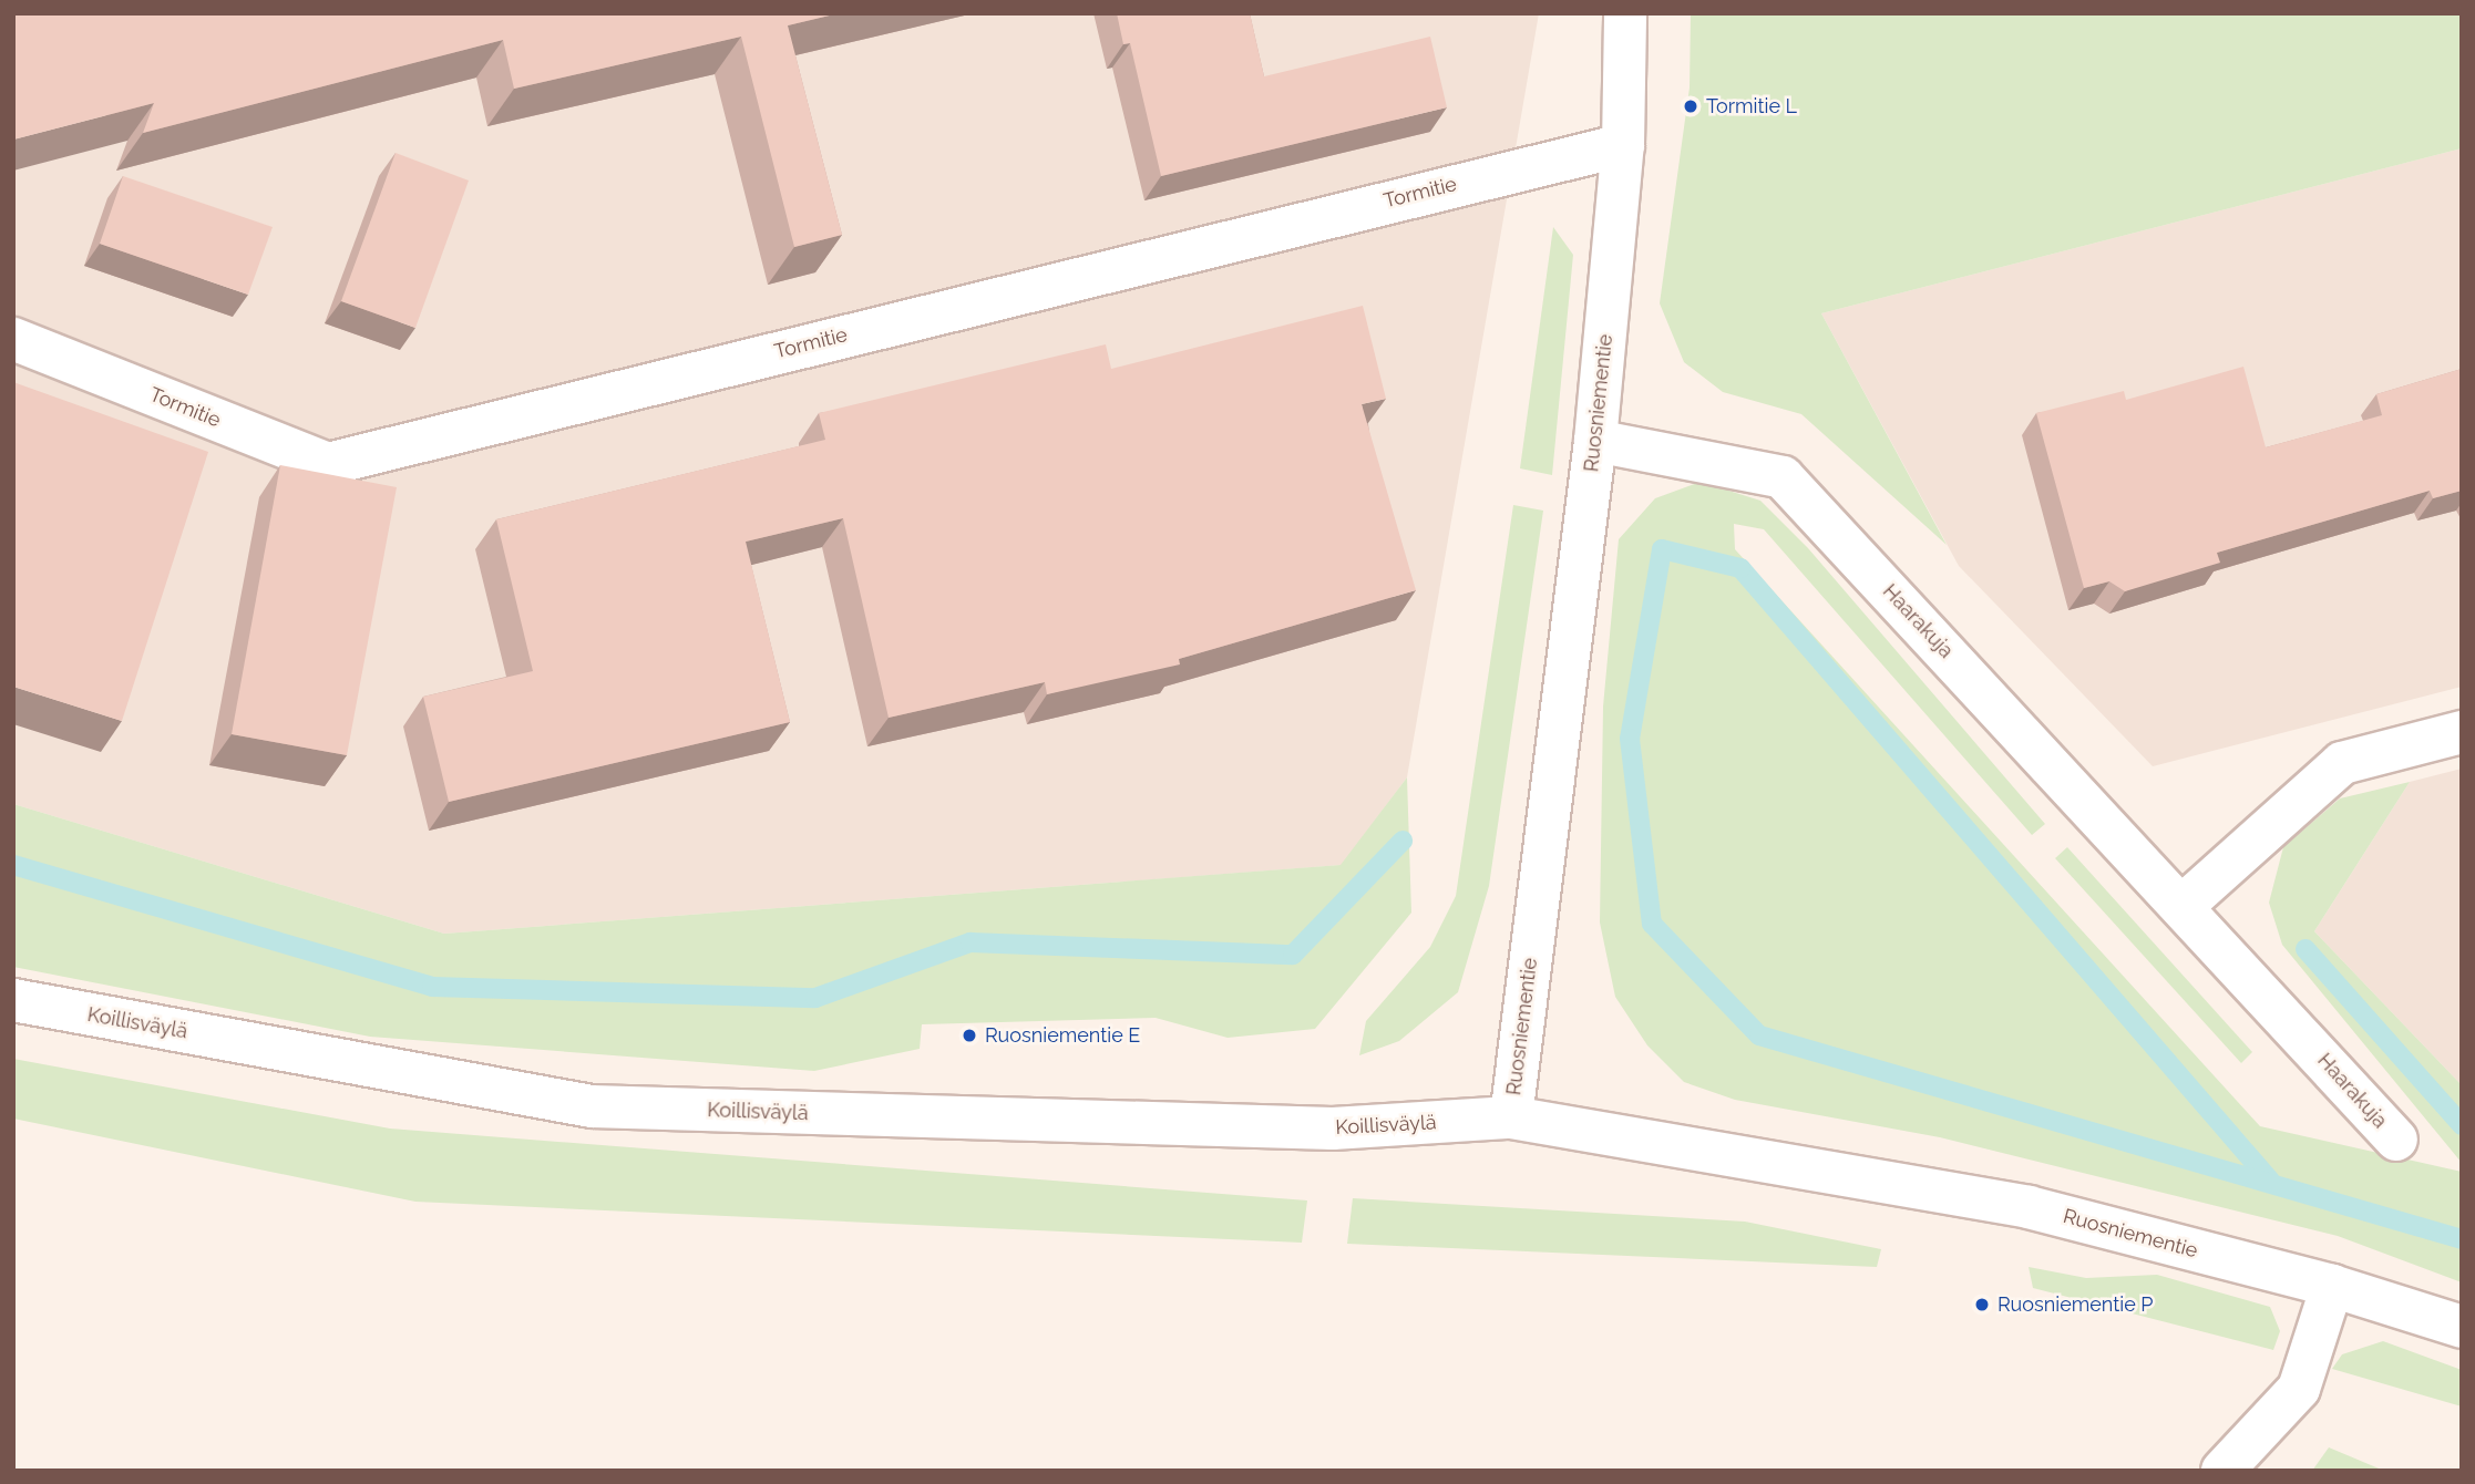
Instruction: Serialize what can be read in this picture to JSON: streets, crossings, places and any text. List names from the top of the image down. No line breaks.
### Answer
{"streets":{"street":["Tormitie","Ruosniementie","Haarakuja","Koillisväylä"]},"crossings":[["Tormitie","Ruosniementie"],["Ruosniementie","Haarakuja"],["Ruosniementie","Koillisväylä"]],"places":["Tormitie L","Ruosniementie E","Ruosniementie P"]}
